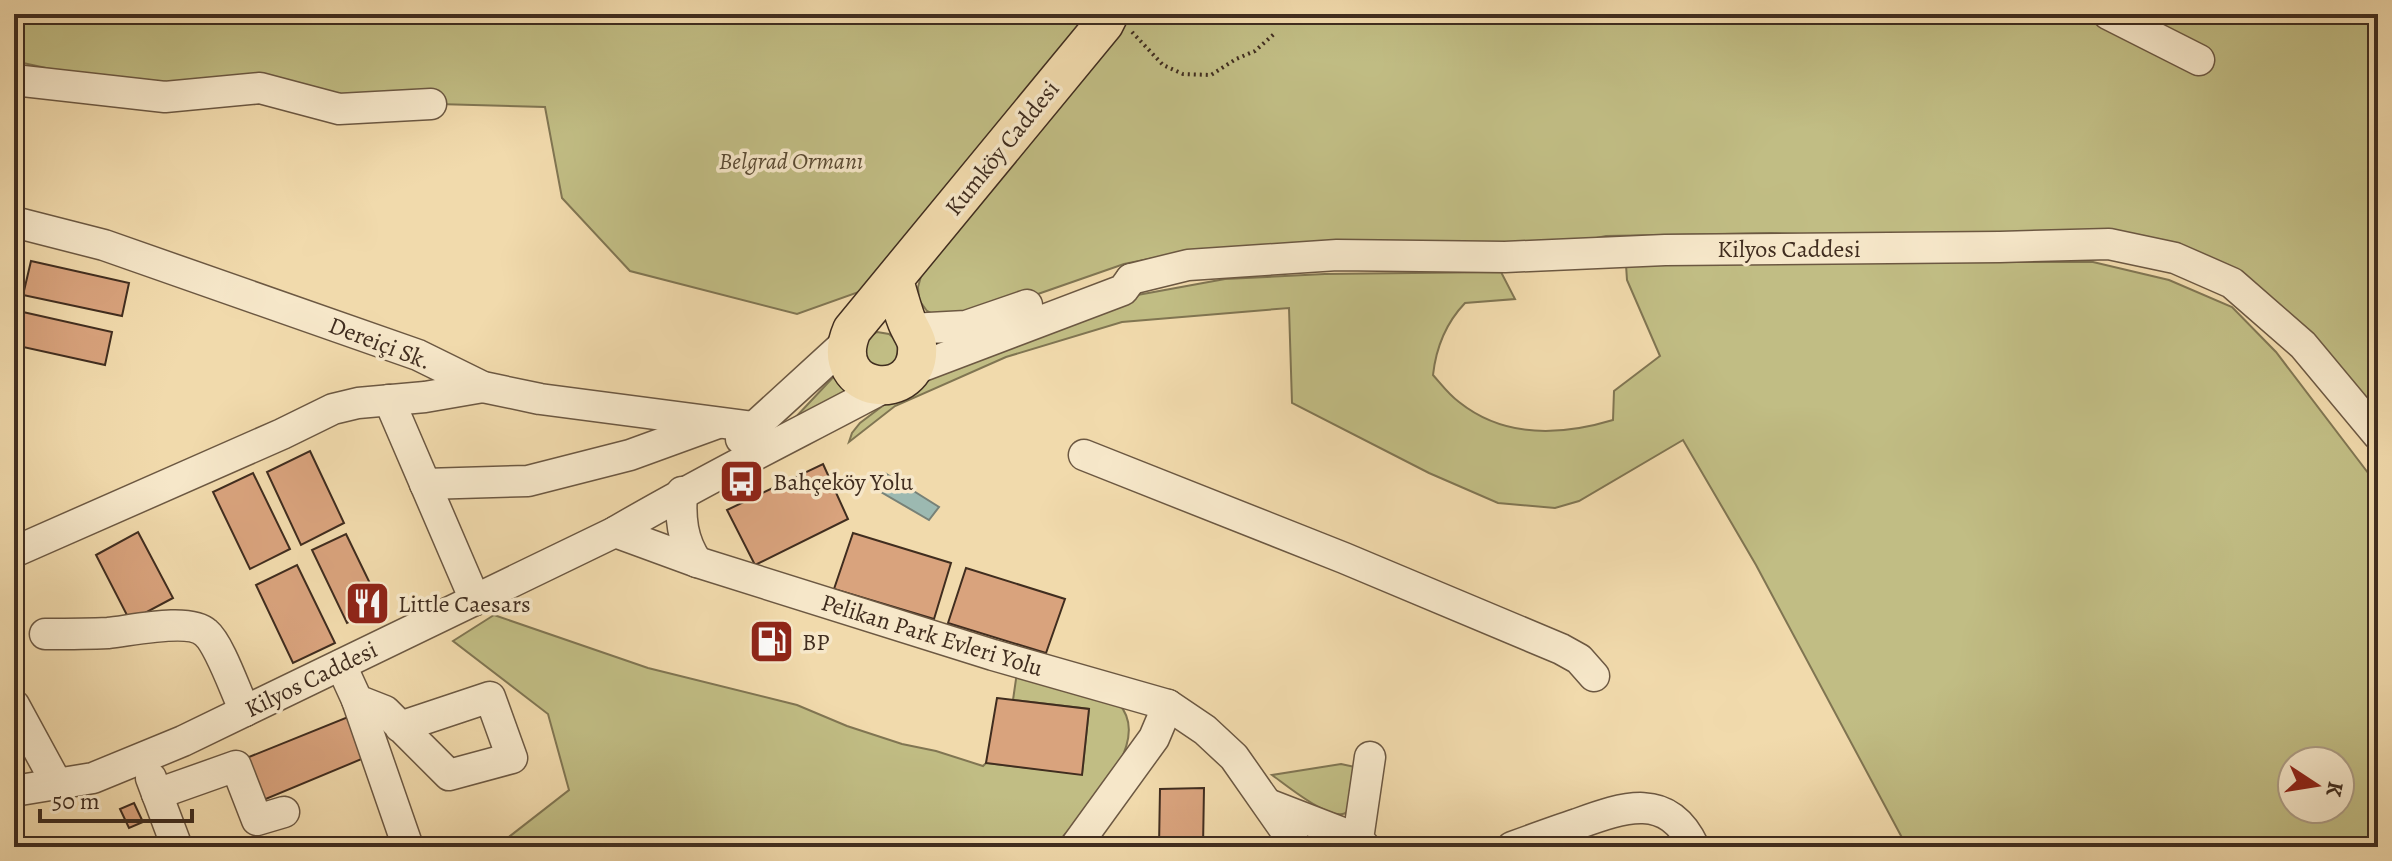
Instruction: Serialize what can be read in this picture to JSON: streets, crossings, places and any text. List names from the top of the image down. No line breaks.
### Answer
{"streets":{"main road":["Kumköy Caddesi"],"street":["Kilyos Caddesi","Dereiçi Sk.","Pelikan Park Evleri Yolu"]},"crossings":[["Kilyos Caddesi","Pelikan Park Evleri Yolu"]],"parks":["Belgrad Ormanı"],"places":{"bus stop":["Bahçeköy Yolu"],"restaurant":["Little Caesars"],"fuel station":["BP"]},"scale_bar":"50 m","north":"right"}
